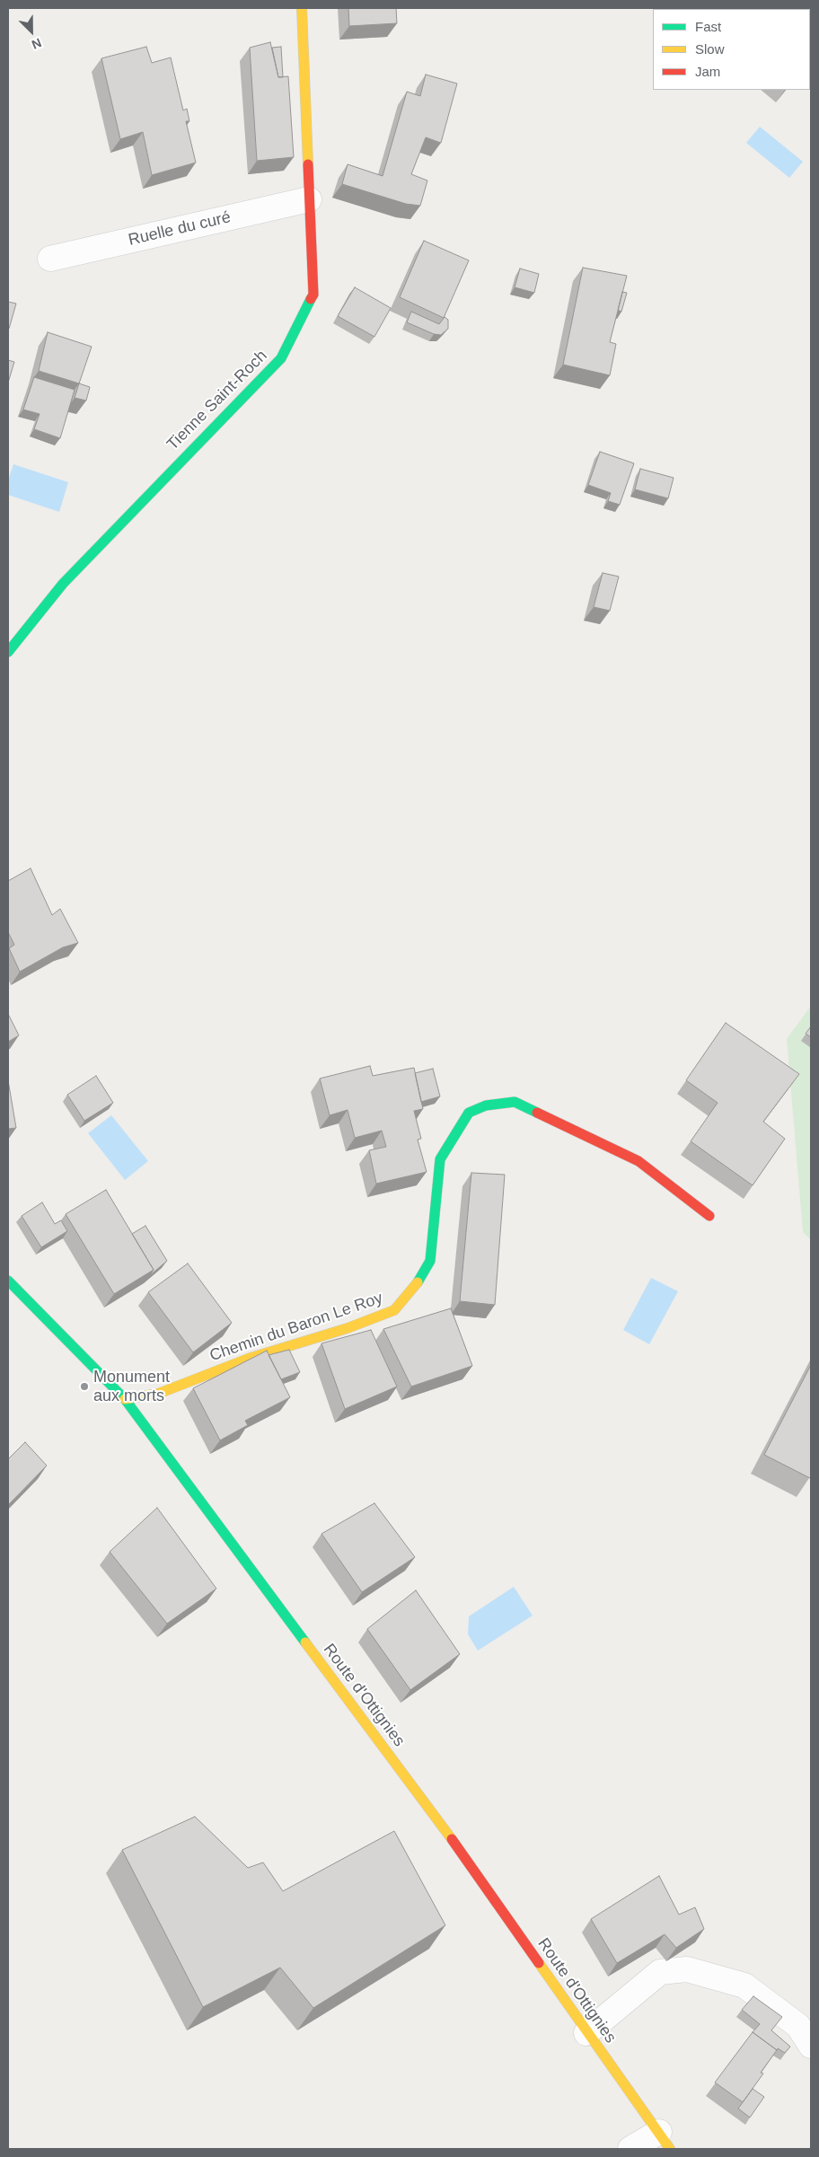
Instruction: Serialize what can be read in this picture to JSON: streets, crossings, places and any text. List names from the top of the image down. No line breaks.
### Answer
{"streets":{"street":["Ruelle du curé","Tienne Saint-Roch","Chemin du Baron Le Roy","Route d'Ottignies"]},"crossings":[["Ruelle du curé","Tienne Saint-Roch"],["Chemin du Baron Le Roy","Route d'Ottignies"]],"places":["Monument aux morts"],"legend":["Fast","Slow","Jam"],"north":"bottom right"}
